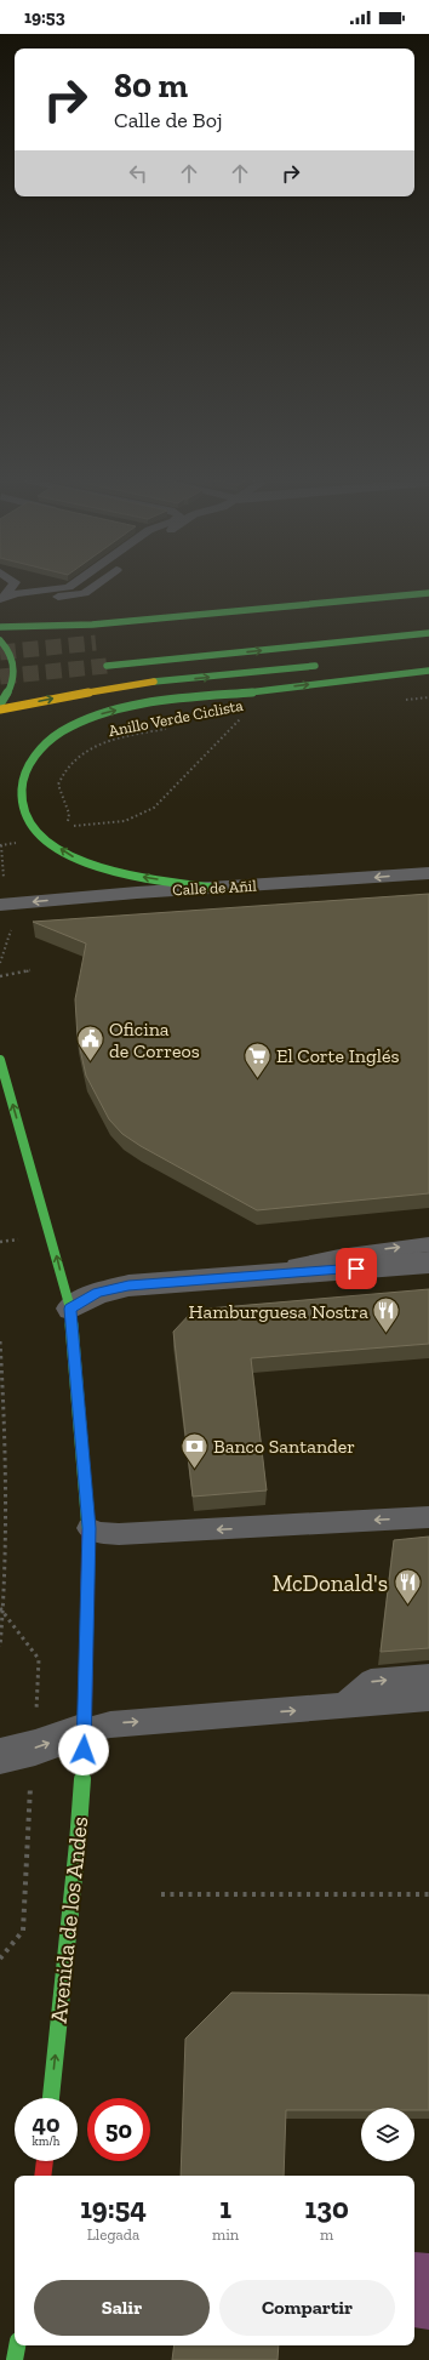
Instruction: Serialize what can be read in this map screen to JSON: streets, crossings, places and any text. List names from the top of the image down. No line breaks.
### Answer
{"streets":{"main road":["Avenida de los Andes"],"street":["Calle de Añil"],"path":["Anillo Verde Ciclista"]},"one_way":["Calle de Añil","Avenida de los Andes"],"places":{"public building":["Oficina de Correos"],"supermarket":["El Corte Inglés"],"restaurant":["Hamburguesa Nostra","McDonald's"],"bank":["Banco Santander"]},"page":{"status":"19:53","turn":["80 m","Calle de Boj"],"speed":"40 km/h","limit":"50","eta":["19:54","Llegada","1","min","130","m"],"buttons":["Salir","Compartir"]}}
